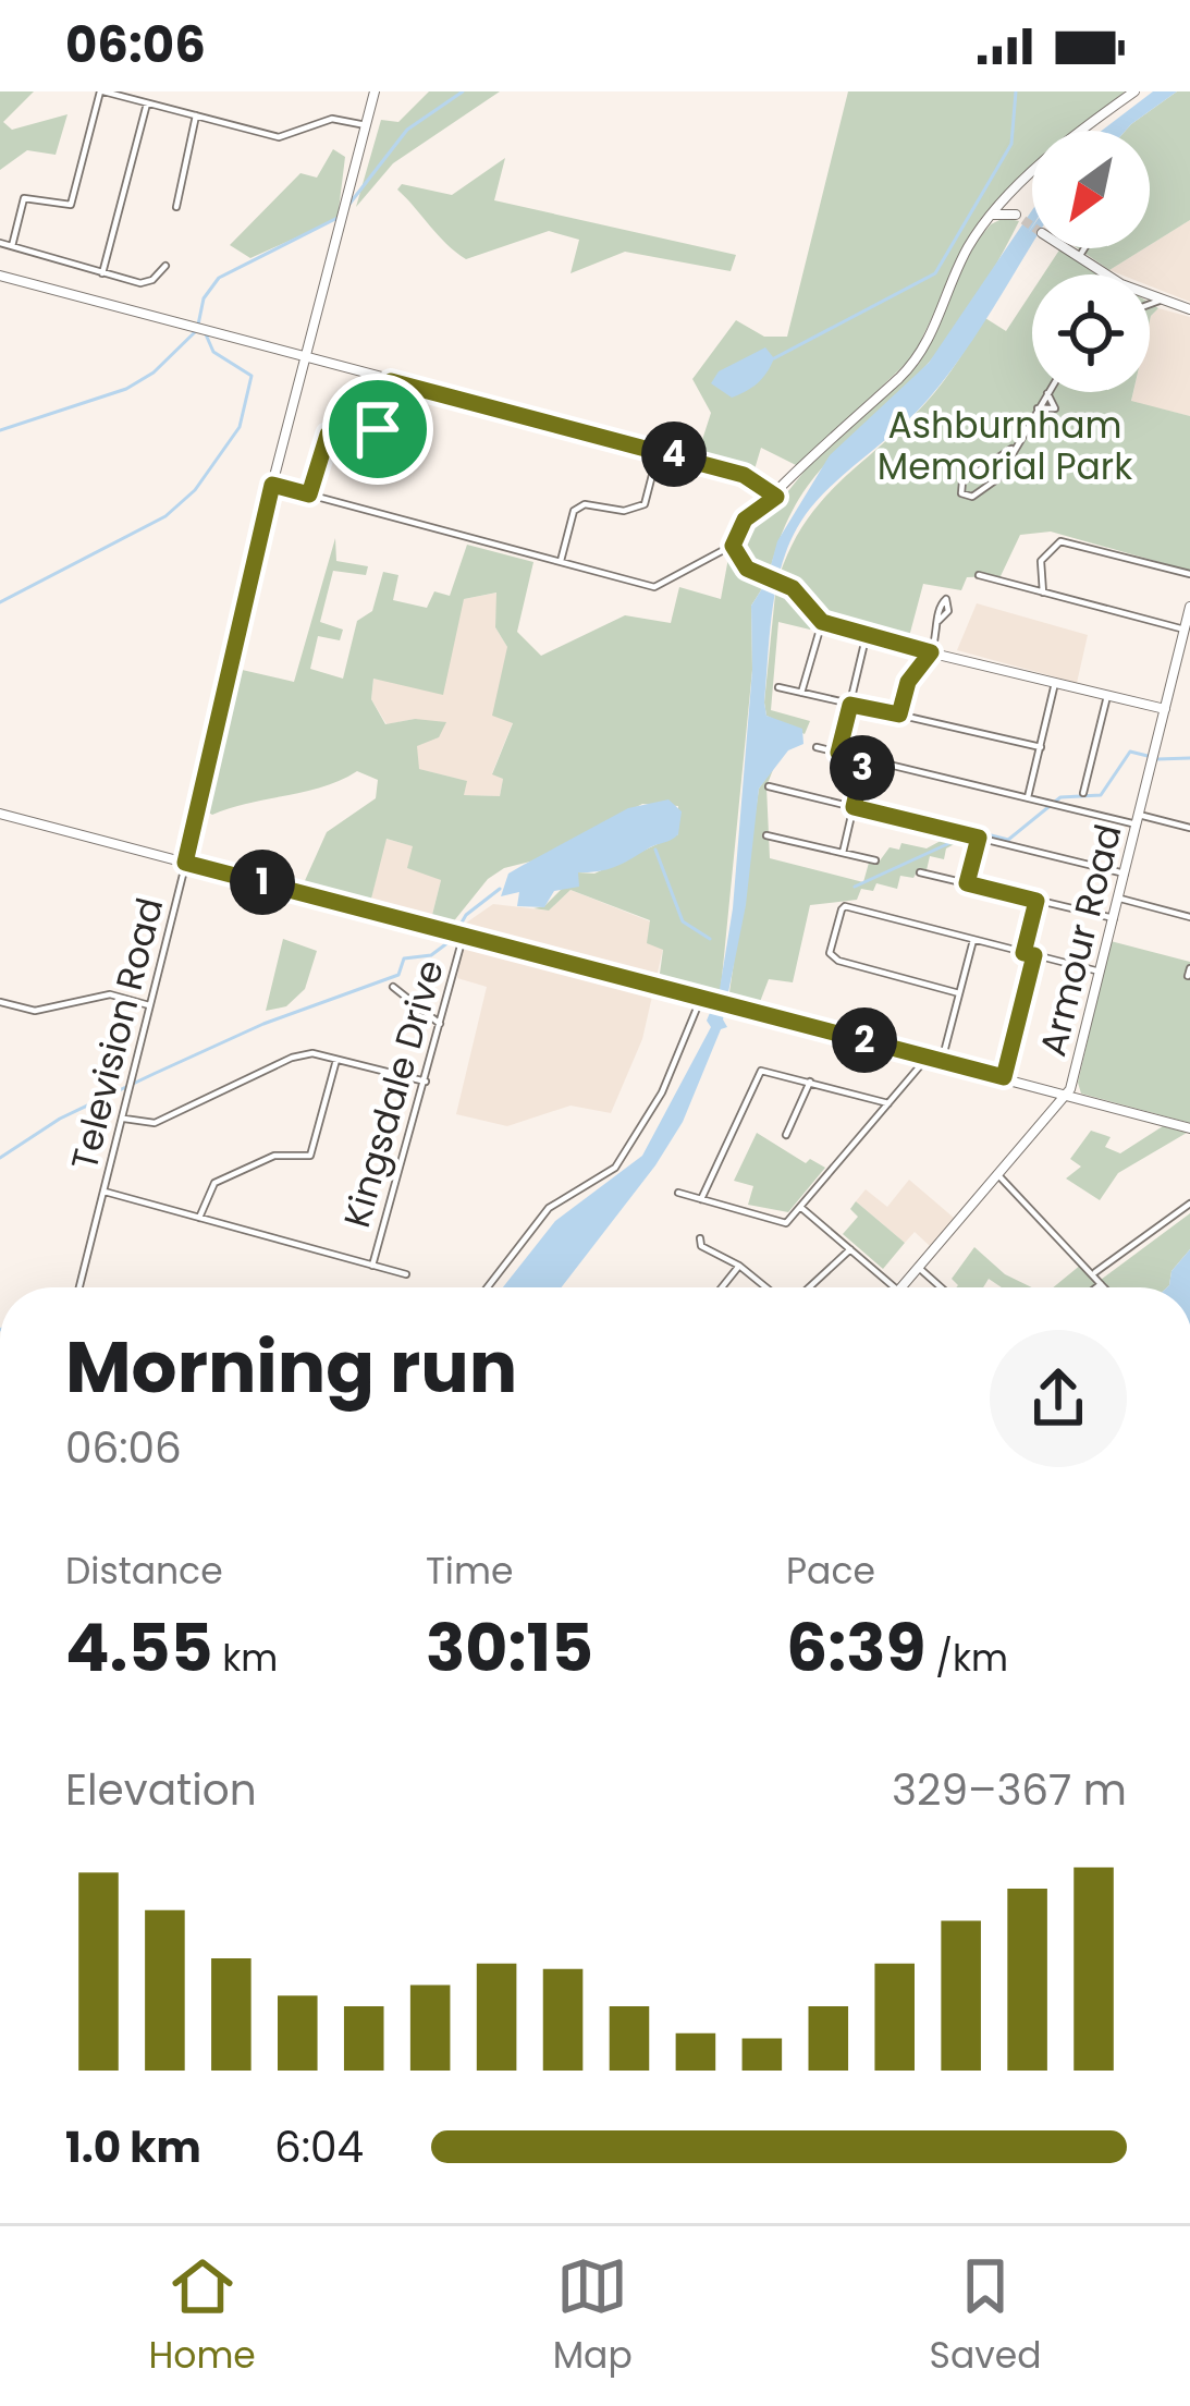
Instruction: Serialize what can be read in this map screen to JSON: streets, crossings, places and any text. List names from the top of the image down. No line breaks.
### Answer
{"streets":{"main road":["Armour Road","Television Road"],"street":["Kingsdale Drive"]},"parks":["Ashburnham Memorial Park"],"north":"bottom left","page":{"status":"06:06","pins":["4","3","1","2"],"heading":["Morning run","06:06"],"stats":[["Distance","4.55 km"],["Time","30:15"],["Pace","6:39 /km"]],"chart":["Elevation","329–367 m"],"list":[{"name":"1.0 km","note":"6:04"}],"tabs":["Home","Map","Saved"]}}
